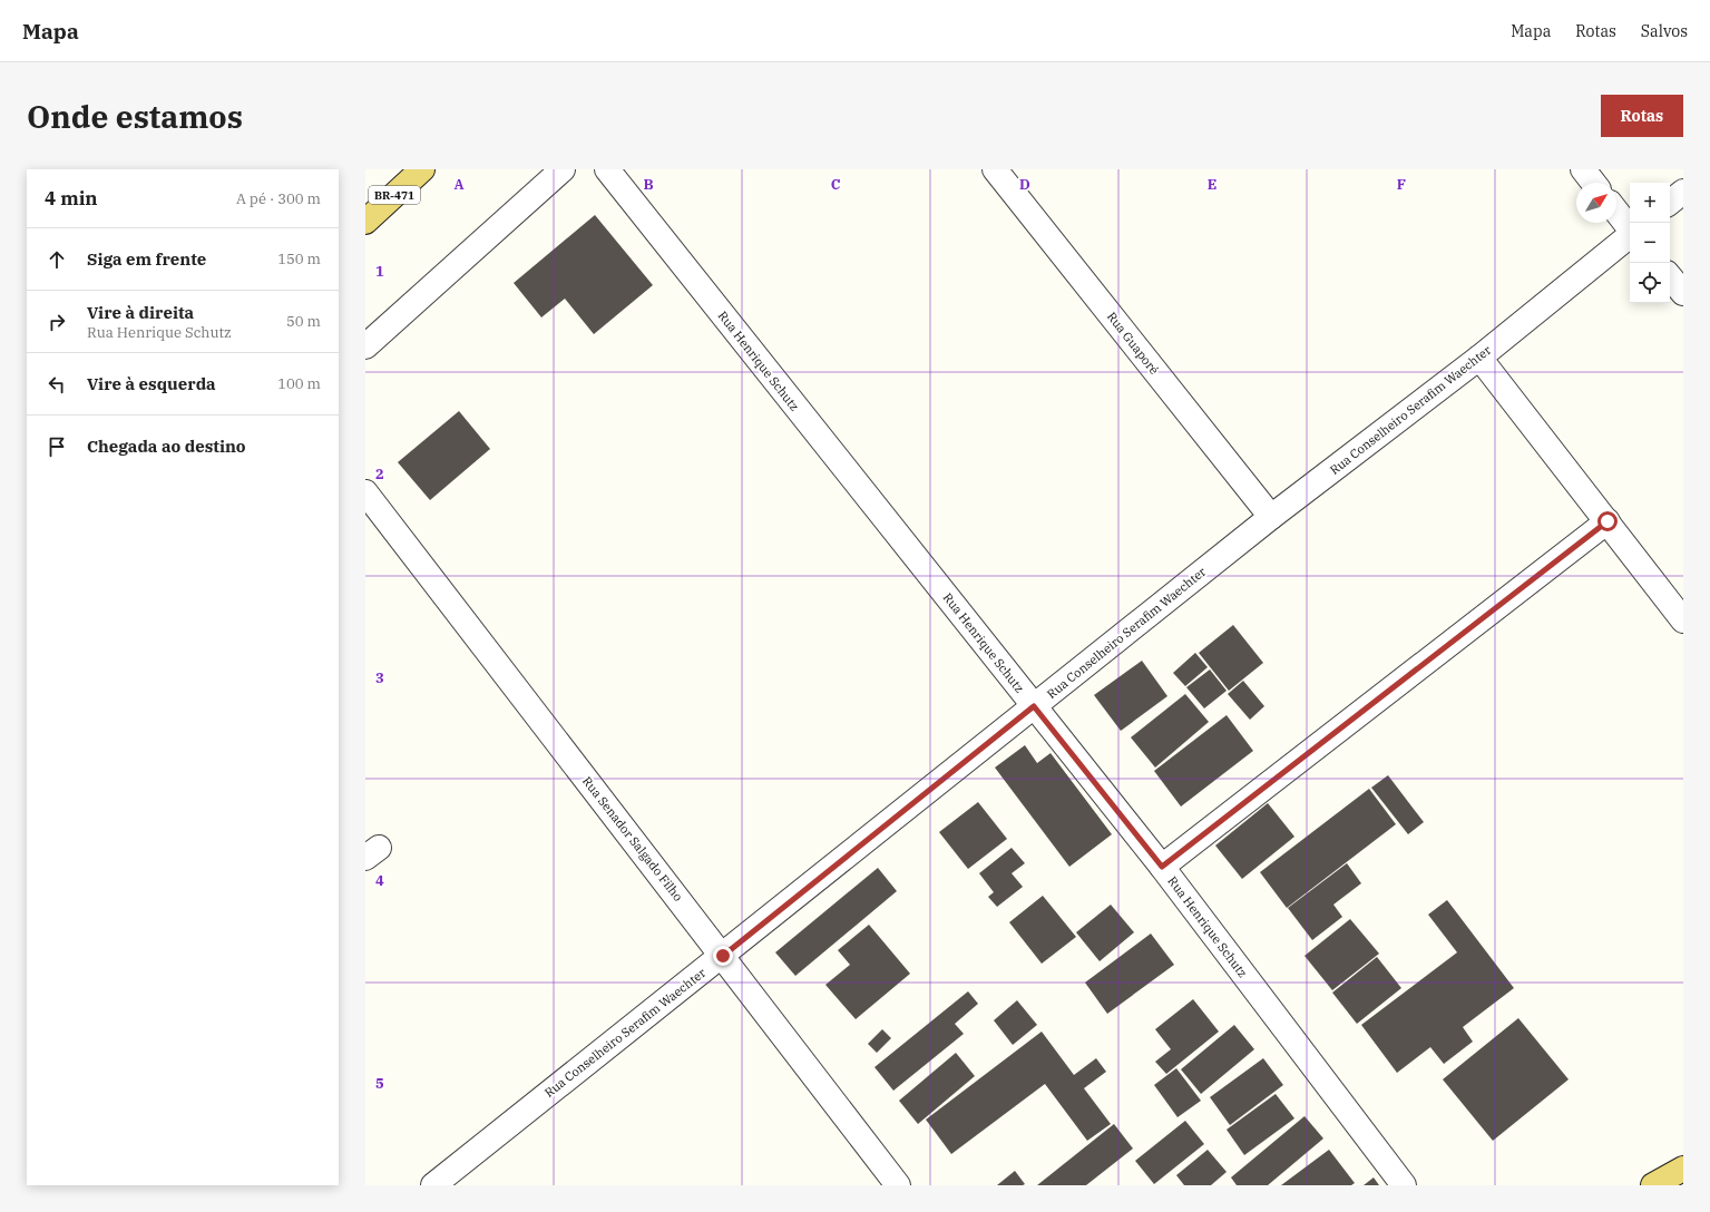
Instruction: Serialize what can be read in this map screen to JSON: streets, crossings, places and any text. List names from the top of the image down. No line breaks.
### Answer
{"streets":{"main road":["BR-471"],"street":["Rua Guaporé","Rua Henrique Schutz","Rua Conselheiro Serafim Waechter","Rua Senador Salgado Filho"]},"crossings":[["Rua Guaporé","Rua Conselheiro Serafim Waechter"],["Rua Henrique Schutz","Rua Conselheiro Serafim Waechter"],["Rua Conselheiro Serafim Waechter","Rua Senador Salgado Filho"]],"north":"top right","page":{"header":"Mapa","nav":["Mapa","Rotas","Salvos"],"buttons":"Rotas","title":"Onde estamos","heading":["4 min","A pé · 300 m"],"map_buttons":["+","−"],"list":[["Siga em frente","150 m"],["Vire à direita","Rua Henrique Schutz","50 m"],["Vire à esquerda","100 m"],"Chegada ao destino"]},"grid":{"columns":["A","B","C","D","E","F"],"rows":["1","2","3","4","5"]}}
